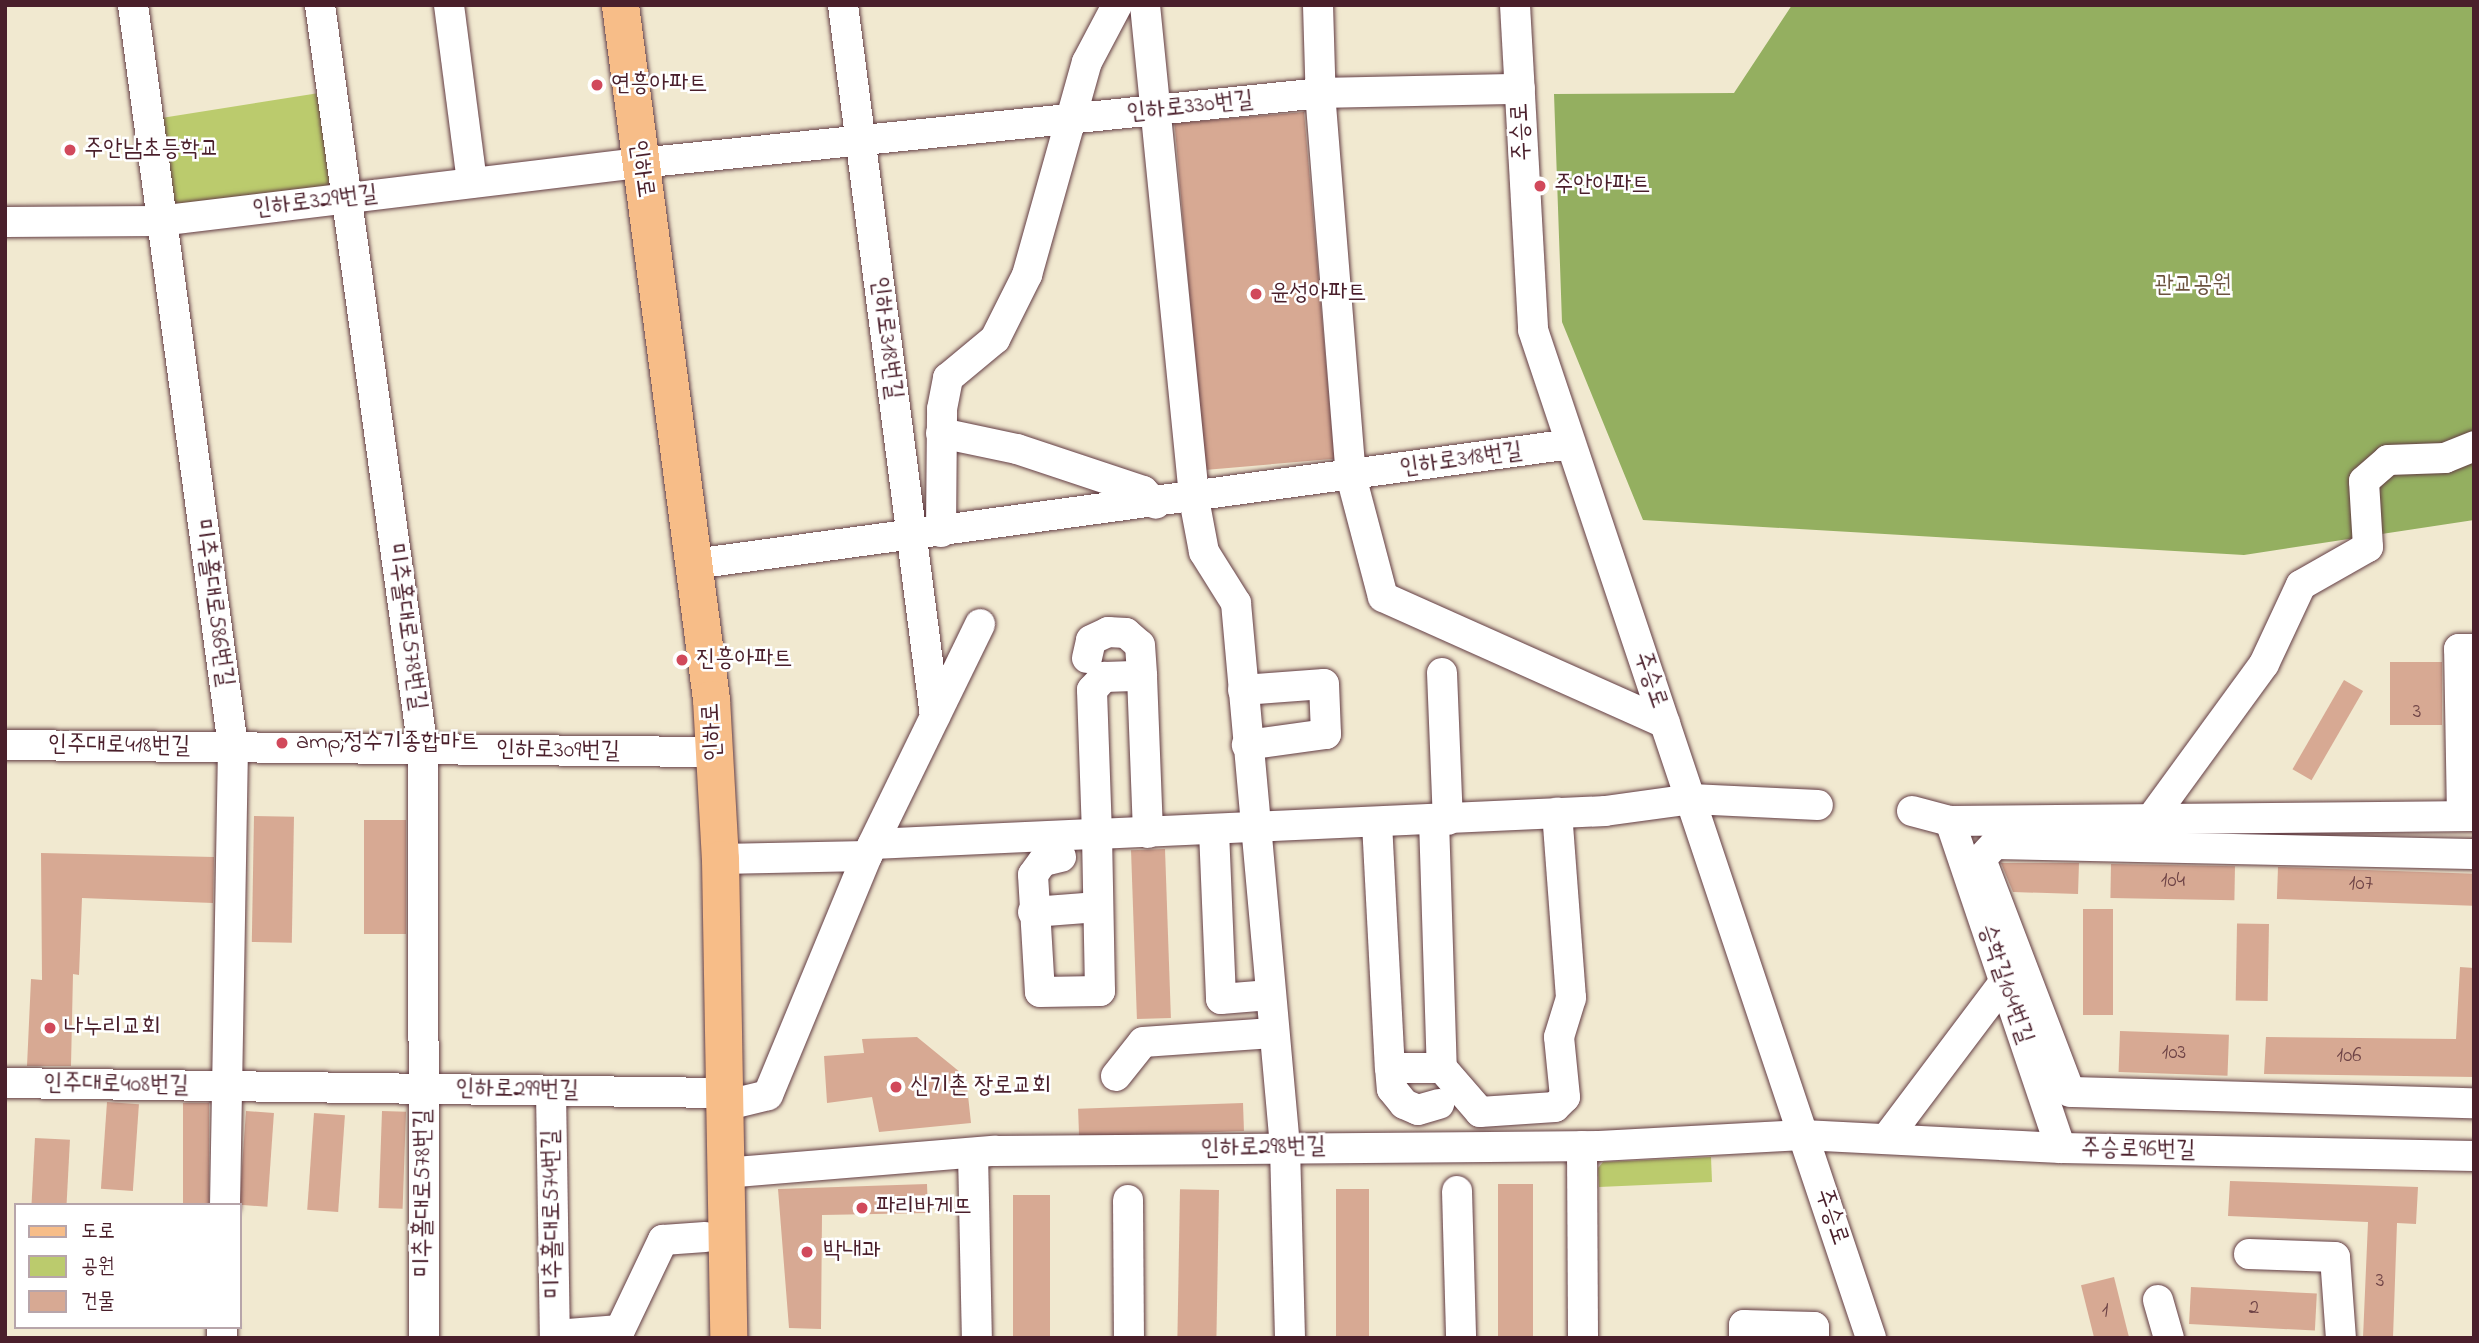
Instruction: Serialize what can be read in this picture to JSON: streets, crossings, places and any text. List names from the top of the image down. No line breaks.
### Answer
{"streets":{"main road":["인하로"],"street":["인하로330번길","주승로","인하로329번길","인하로318번길","미추홀대로586번길","미추홀대로578번길","인주대로418번길","인하로309번길","승학길104번길","인주대로408번길","인하로299번길","인하로298번길","주승로96번길","미추홀대로574번길"]},"crossings":[["인하로330번길","주승로"],["인하로330번길","인하로"],["인하로330번길","인하로329번길"],["인하로330번길","인하로318번길"],["주승로","인하로318번길"],["주승로","인하로298번길"],["주승로","주승로96번길"],["인하로","인하로329번길"],["인하로","인하로318번길"],["인하로","인하로309번길"],["인하로","인하로299번길"],["인하로","인하로298번길"],["인하로329번길","미추홀대로586번길"],["인하로329번길","미추홀대로578번길"],["미추홀대로586번길","인주대로418번길"],["미추홀대로586번길","인하로309번길"],["미추홀대로586번길","인주대로408번길"],["미추홀대로586번길","인하로299번길"],["미추홀대로578번길","인하로309번길"],["미추홀대로578번길","인하로299번길"],["인주대로418번길","인하로309번길"],["승학길104번길","주승로96번길"],["인주대로408번길","인하로299번길"],["인하로299번길","미추홀대로574번길"],["인하로298번길","주승로96번길"]],"parks":["관교공원"],"places":["연흥아파트","주안남초등학교","주안아파트","윤성아파트","진흥아파트","amp;정수기종합마트","나누리교회","신기촌 장로교회","파리바게뜨","박내과"],"house_numbers":["3","104","107","103","106","3","2","1"],"legend":["도로","공원","건물"]}
